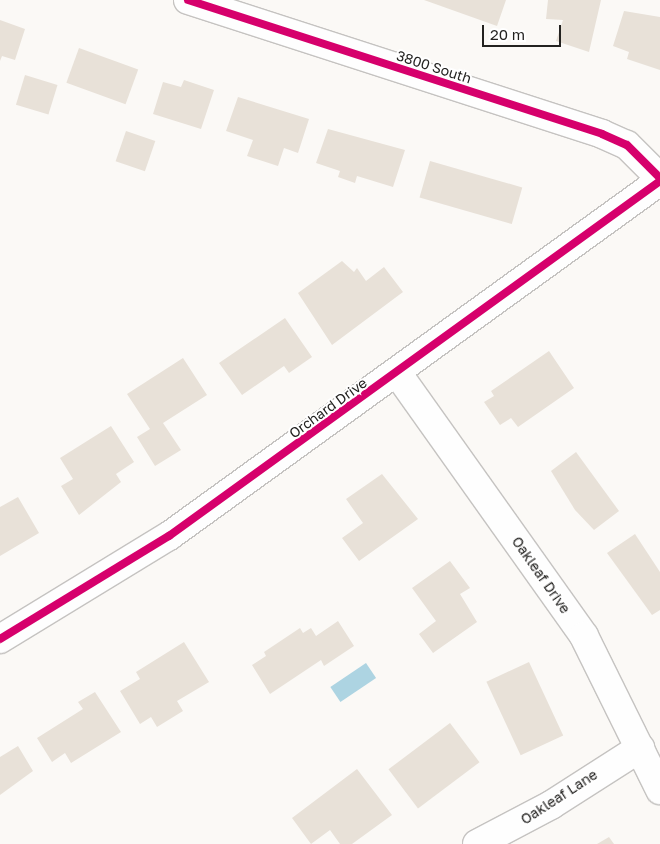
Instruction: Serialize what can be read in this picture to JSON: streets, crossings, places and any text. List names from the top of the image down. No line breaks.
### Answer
{"streets":{"street":["3800 South","Orchard Drive","Oakleaf Drive","Oakleaf Lane"]},"crossings":[["3800 South","Orchard Drive"],["Orchard Drive","Oakleaf Drive"],["Oakleaf Drive","Oakleaf Lane"]],"scale_bar":"20 m"}
